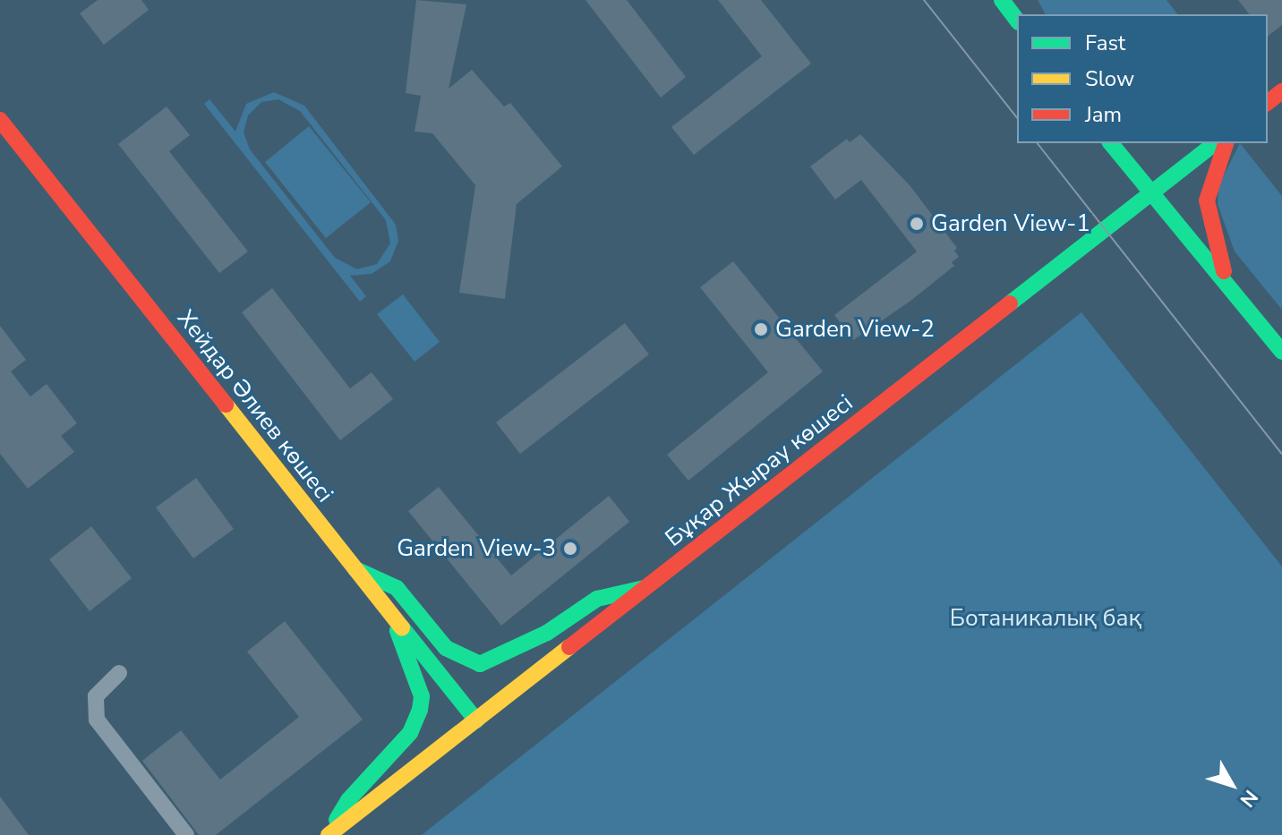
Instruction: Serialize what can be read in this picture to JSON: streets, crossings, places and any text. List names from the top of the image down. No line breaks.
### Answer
{"streets":{"street":["Хейдар Әлиев көшесі","Бұқар Жырау көшесі"]},"crossings":[["Хейдар Әлиев көшесі","Бұқар Жырау көшесі"]],"parks":["Ботаникалық бақ"],"places":["Garden View-1","Garden View-2","Garden View-3"],"legend":["Fast","Slow","Jam"],"north":"bottom right"}
